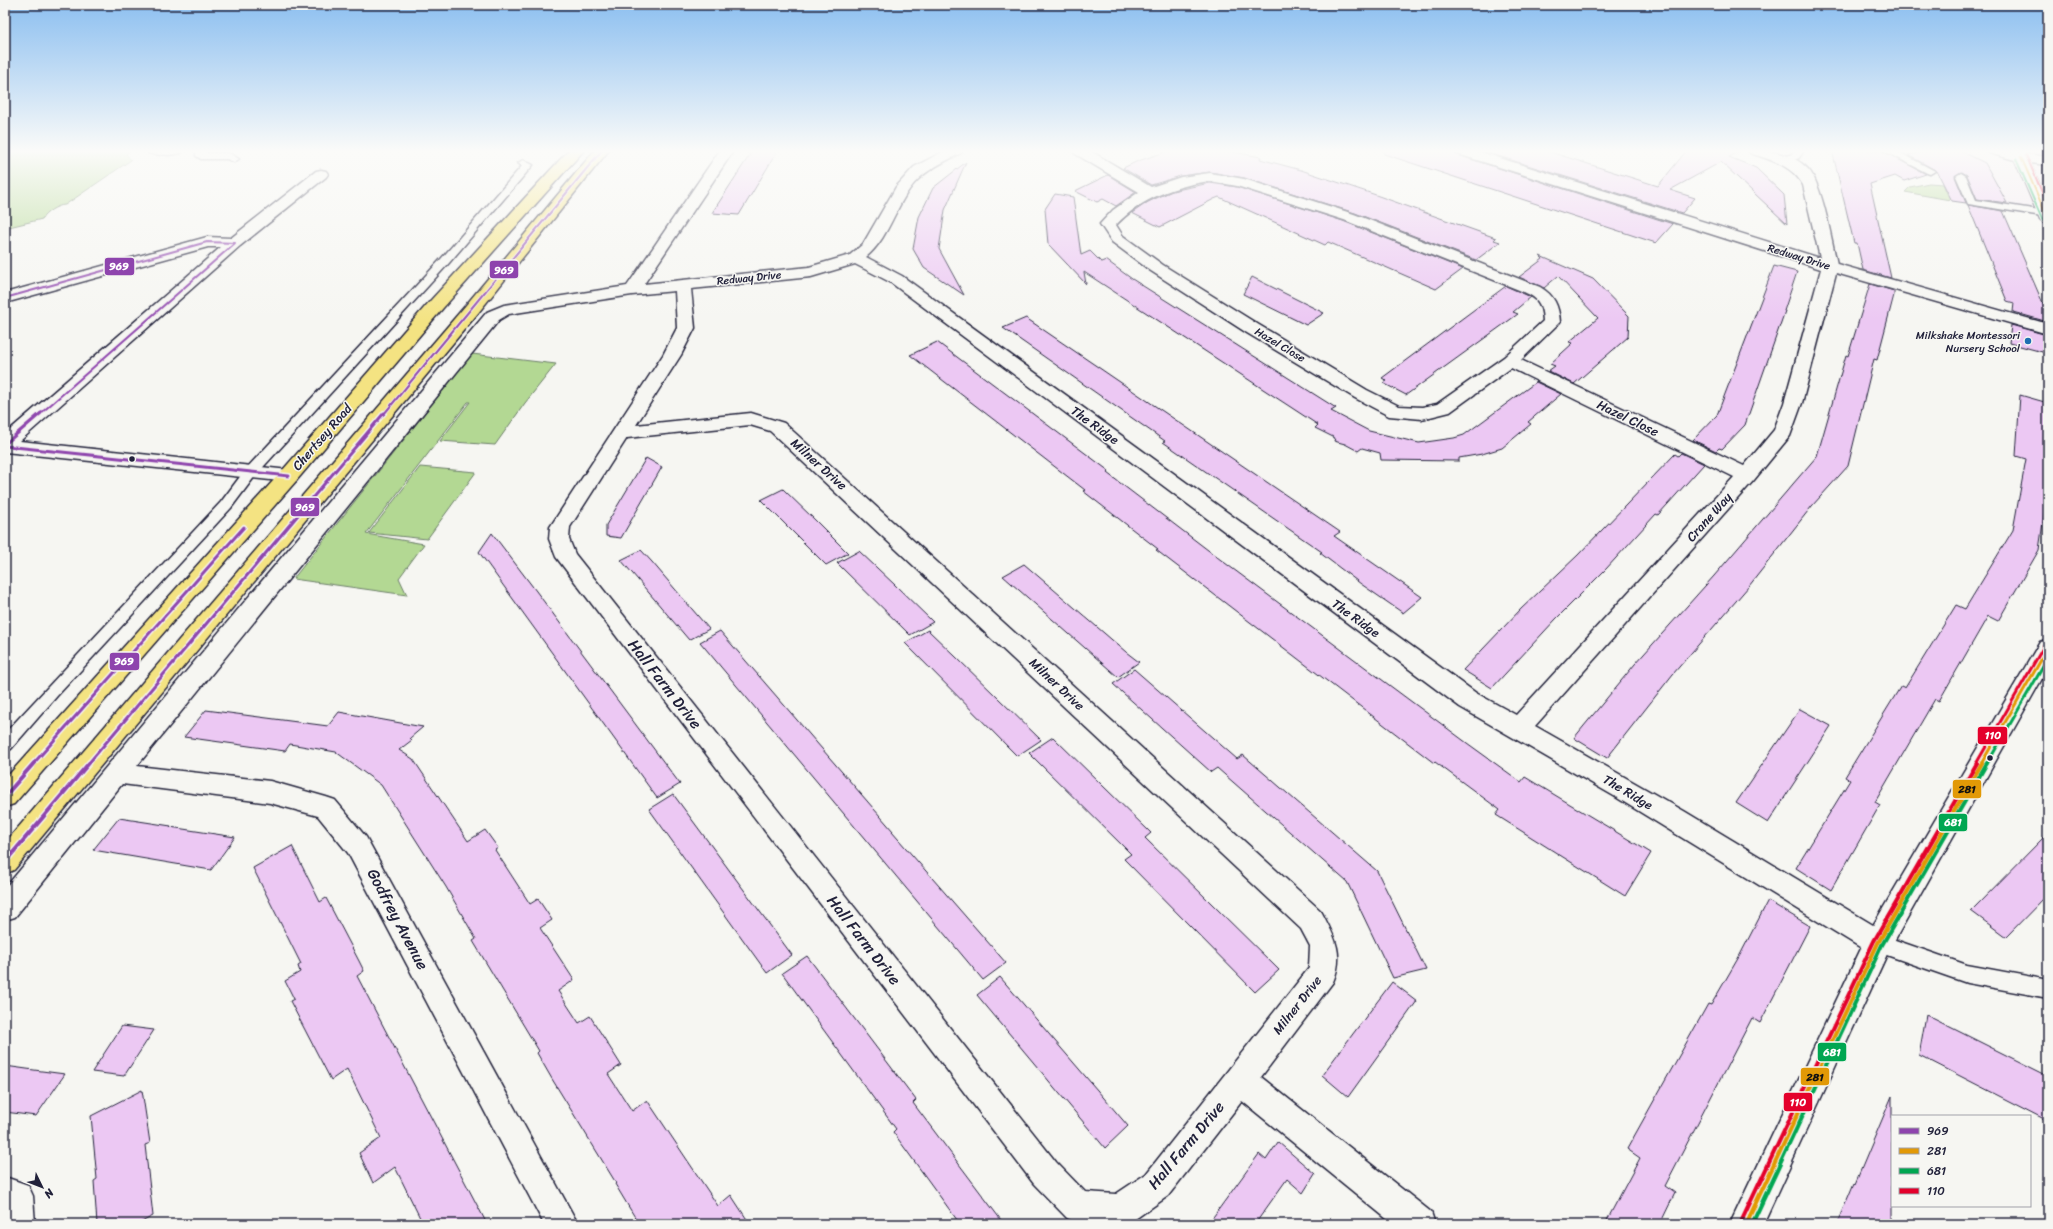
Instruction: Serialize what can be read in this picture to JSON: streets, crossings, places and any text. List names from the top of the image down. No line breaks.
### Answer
{"streets":{"highway":["Chertsey Road"],"street":["Redway Drive","Hazel Close","The Ridge","Milner Drive","Crane Way","Hall Farm Drive","Godfrey Avenue"]},"crossings":[["Redway Drive","The Ridge"],["Redway Drive","Crane Way"],["Redway Drive","Hall Farm Drive"],["Redway Drive","Godfrey Avenue"],["Hazel Close","Crane Way"],["The Ridge","Crane Way"],["Milner Drive","Hall Farm Drive"]],"places":["Milkshake Montessori Nursery School"],"lines":["transit line 969","transit line 281","transit line 681","transit line 110"],"legend":["969","281","681","110"],"north":"bottom right"}
